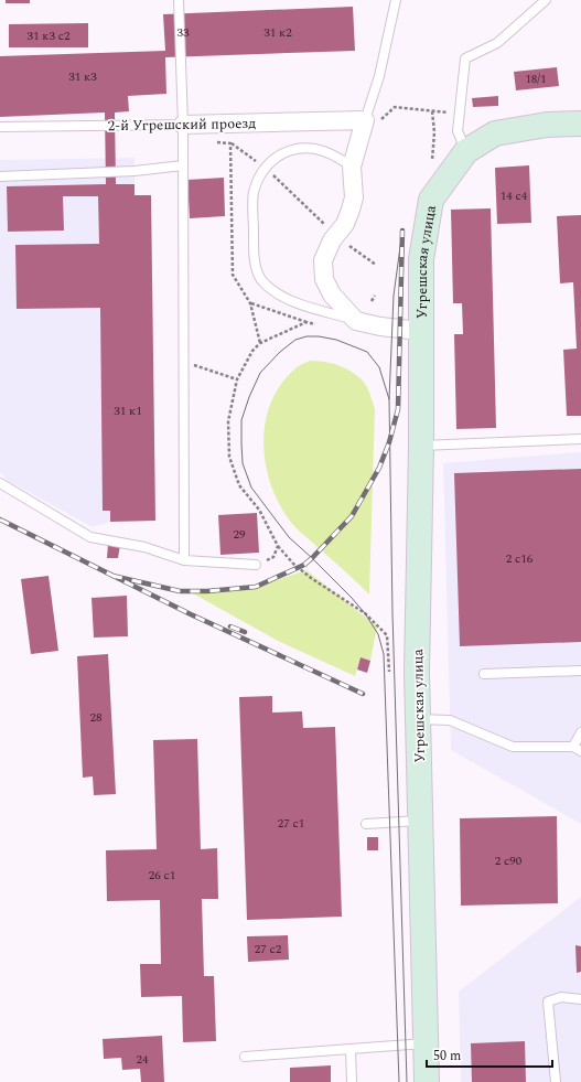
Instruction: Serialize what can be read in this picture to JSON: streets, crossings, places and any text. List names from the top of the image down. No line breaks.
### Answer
{"streets":{"street":["2-й Угрешский проезд","Угрешская улица"]},"house_numbers":["33","31 к2","31 к3 с2","31 к3","18/1","14 с4","31 к1","29","2 с16","28","27 с1","2 с90","26 с1","27 с2","24"],"scale_bar":"50 m"}
